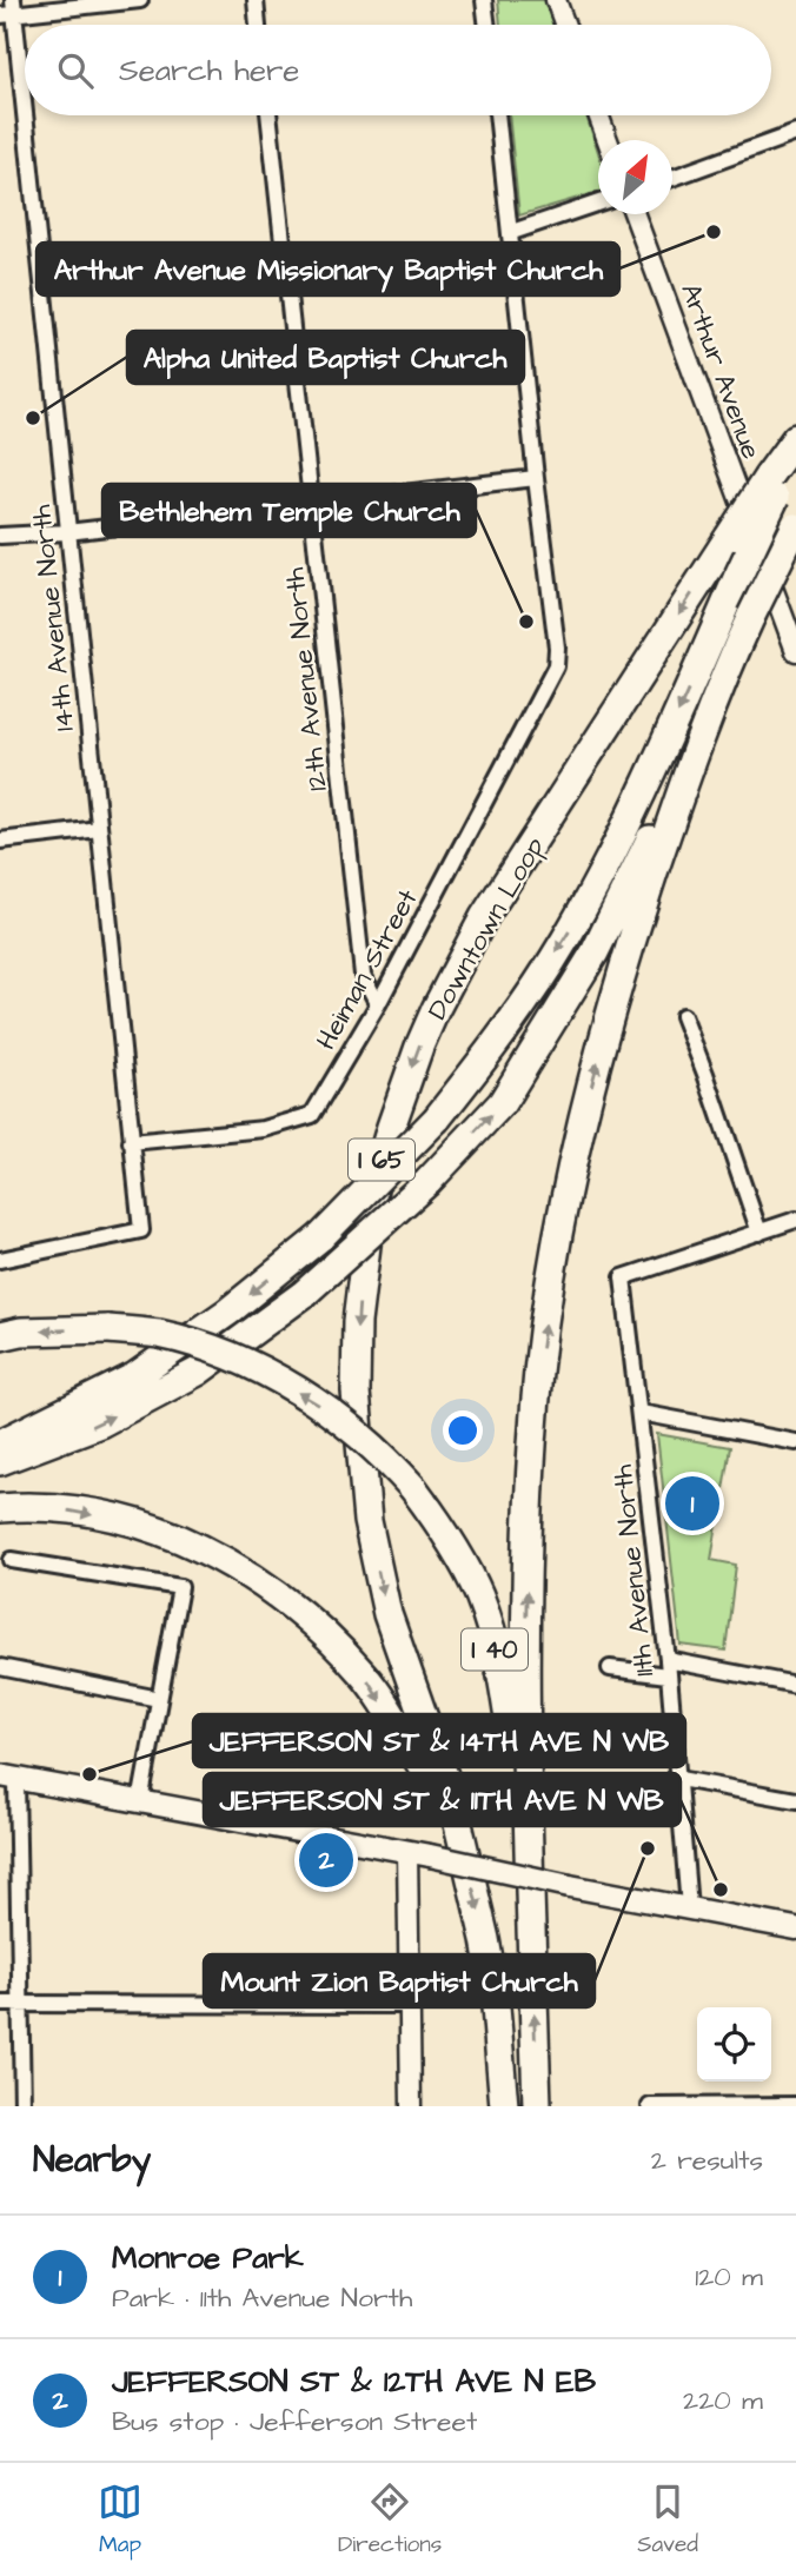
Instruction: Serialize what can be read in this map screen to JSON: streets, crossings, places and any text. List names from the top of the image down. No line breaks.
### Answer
{"streets":{"highway":["Downtown Loop","I 65","I 40"],"street":["Arthur Avenue","14th Avenue North","12th Avenue North","Heiman Street","11th Avenue North"]},"crossings":[["14th Avenue North","Heiman Street"],["12th Avenue North","Heiman Street"]],"places":["Arthur Avenue Missionary Baptist Church","Alpha United Baptist Church","Bethlehem Temple Church","JEFFERSON ST & 14TH AVE N WB","Mount Zion Baptist Church","JEFFERSON ST & 11TH AVE N WB"],"north":"top right","page":{"search":"Search here","pins":["1","2"],"heading":["Nearby","2 results"],"list":[{"mark":"1","name":"Monroe Park","note":"Park · 11th Avenue North","value":"120 m"},{"mark":"2","name":"JEFFERSON ST & 12TH AVE N EB","note":"Bus stop · Jefferson Street","value":"220 m"}],"nav":["Map","Directions","Saved"]}}
